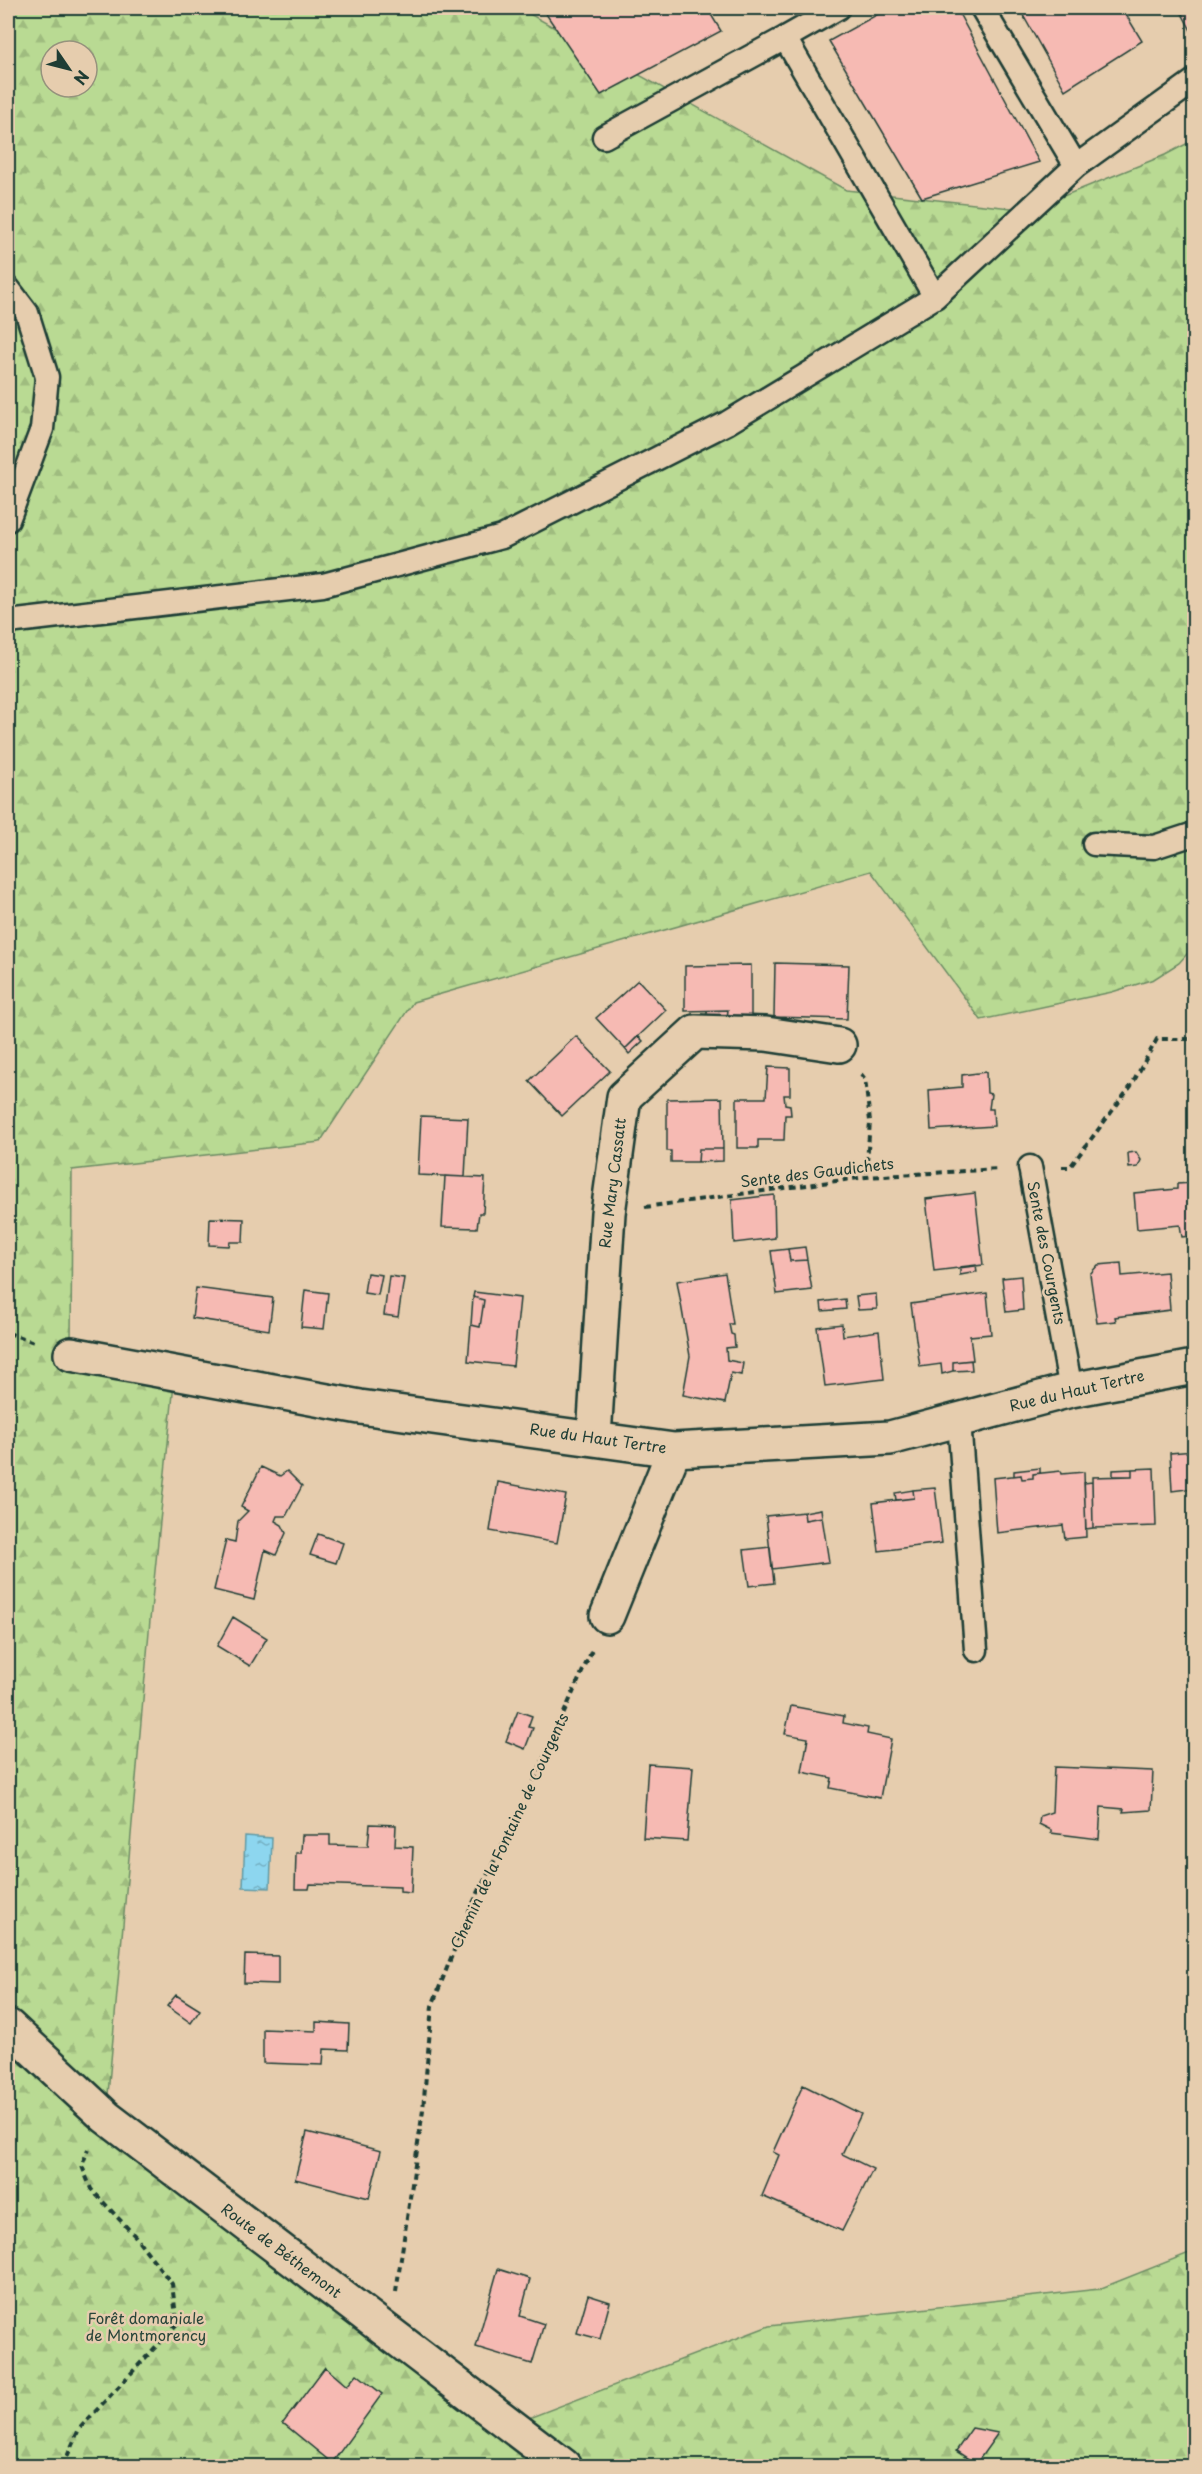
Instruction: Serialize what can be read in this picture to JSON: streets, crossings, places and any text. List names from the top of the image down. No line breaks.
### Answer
{"streets":{"street":["Rue Mary Cassatt","Rue du Haut Tertre","Route de Béthemont"],"lane":["Sente des Courgents"],"path":["Sente des Gaudichets","Chemin de la Fontaine de Courgents"]},"crossings":[["Sente des Gaudichets","Rue Mary Cassatt"],["Sente des Gaudichets","Sente des Courgents"],["Rue Mary Cassatt","Rue du Haut Tertre"],["Sente des Courgents","Rue du Haut Tertre"]],"parks":["Forêt domaniale de Montmorency"],"north":"bottom right"}
